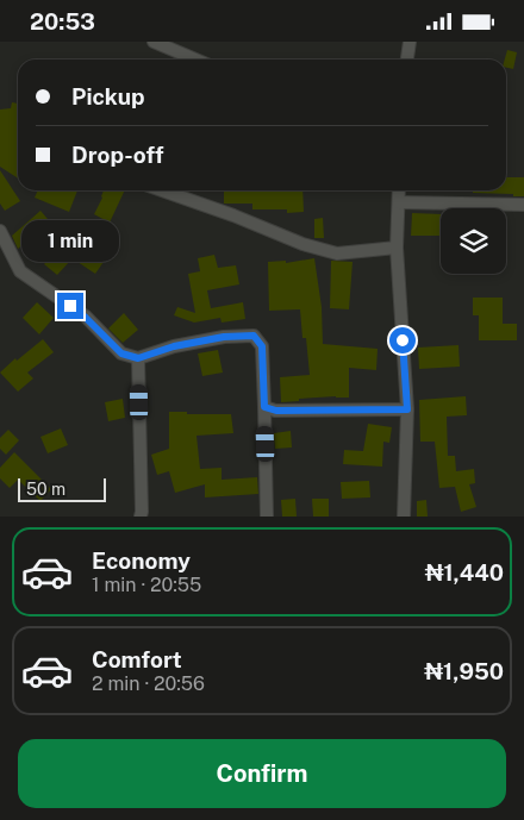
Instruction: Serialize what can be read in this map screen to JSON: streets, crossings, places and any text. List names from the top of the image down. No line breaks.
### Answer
{"scale_bar":"50 m","page":{"status":"20:53","banner":["Pickup","Drop-off"],"bubble":"1 min","scale":"50 m","list":[{"name":"Economy","note":"1 min · 20:55","value":"₦1,440"},{"name":"Comfort","note":"2 min · 20:56","value":"₦1,950"}],"buttons":"Confirm"}}
